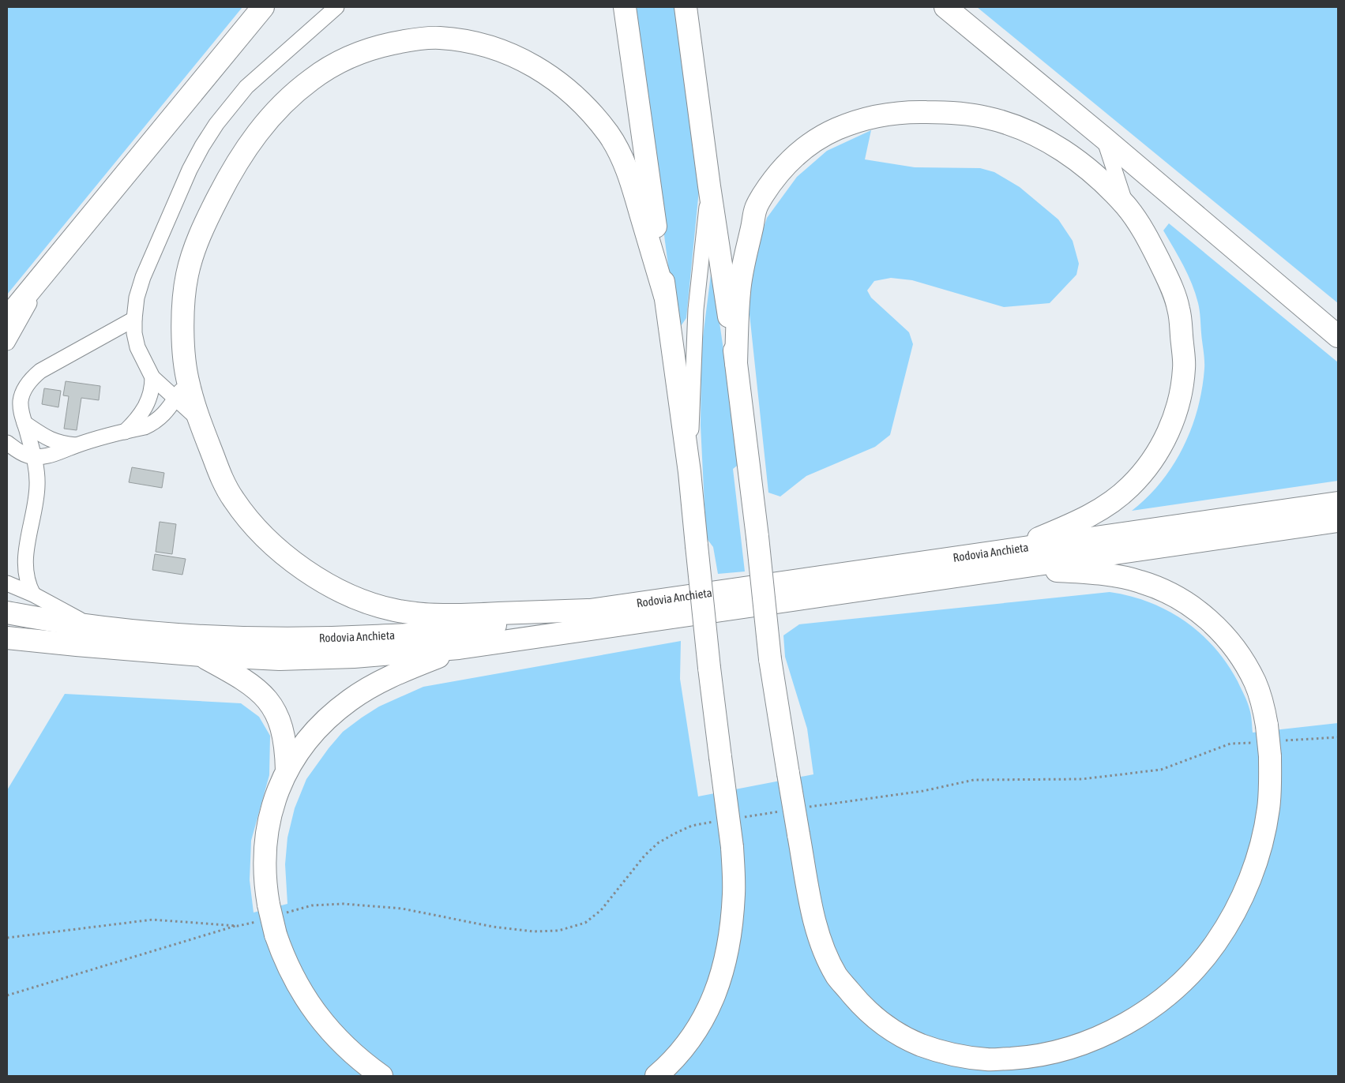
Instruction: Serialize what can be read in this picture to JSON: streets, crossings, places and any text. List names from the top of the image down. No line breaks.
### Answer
{"streets":{"highway":["Rodovia Anchieta"]}}
